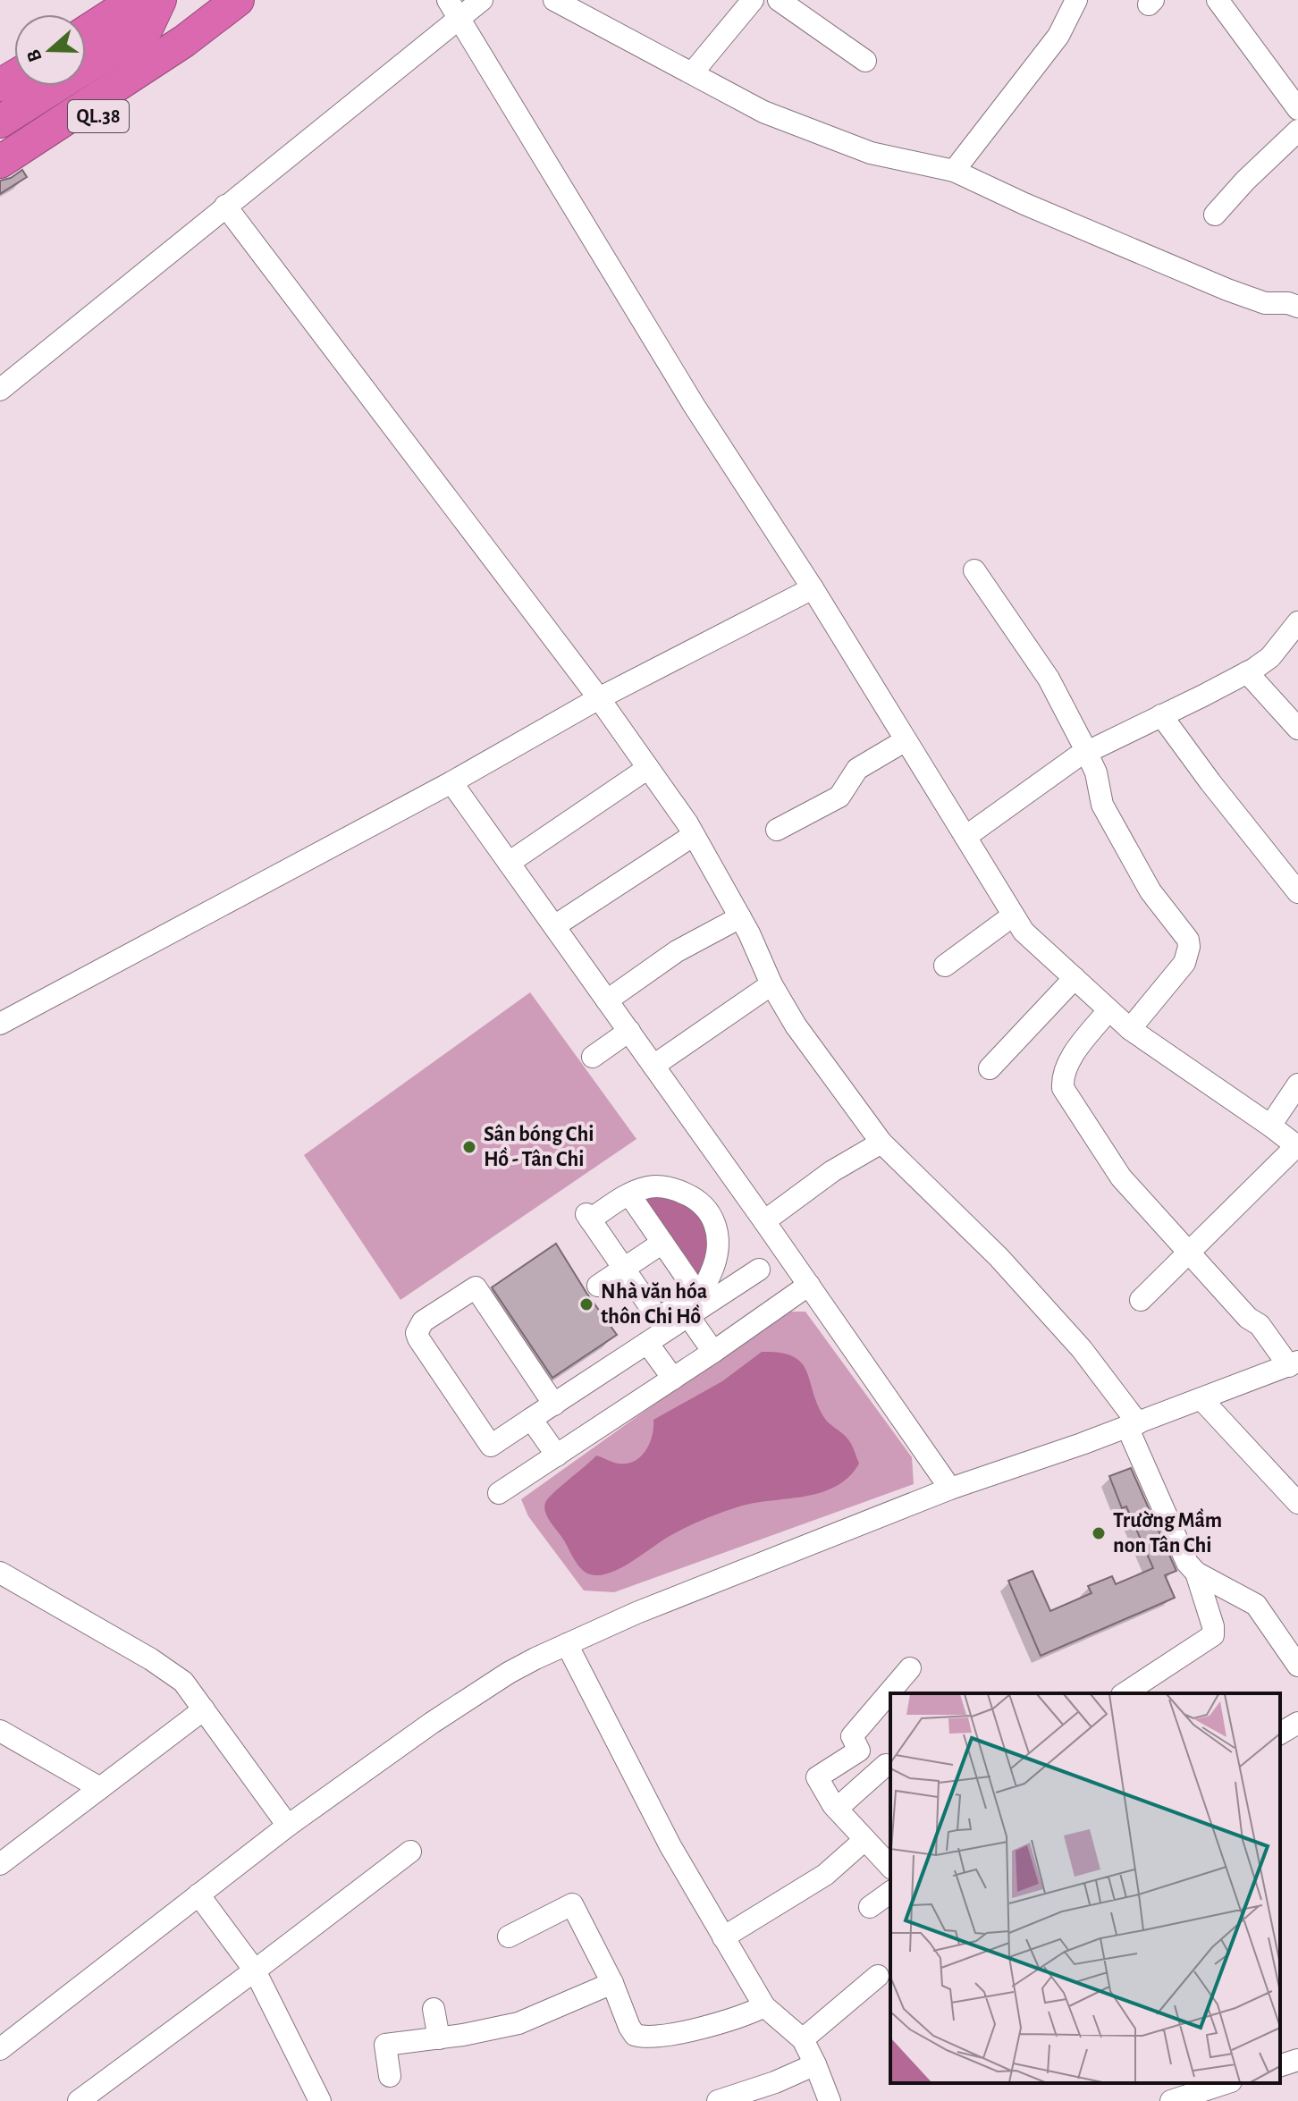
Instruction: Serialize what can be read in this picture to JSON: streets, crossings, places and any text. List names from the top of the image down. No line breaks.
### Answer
{"streets":{"highway":["QL.38"]},"places":["Sân bóng Chi Hồ - Tân Chi","Nhà văn hóa thôn Chi Hồ","Trường Mầm non Tân Chi"],"north":"left"}
